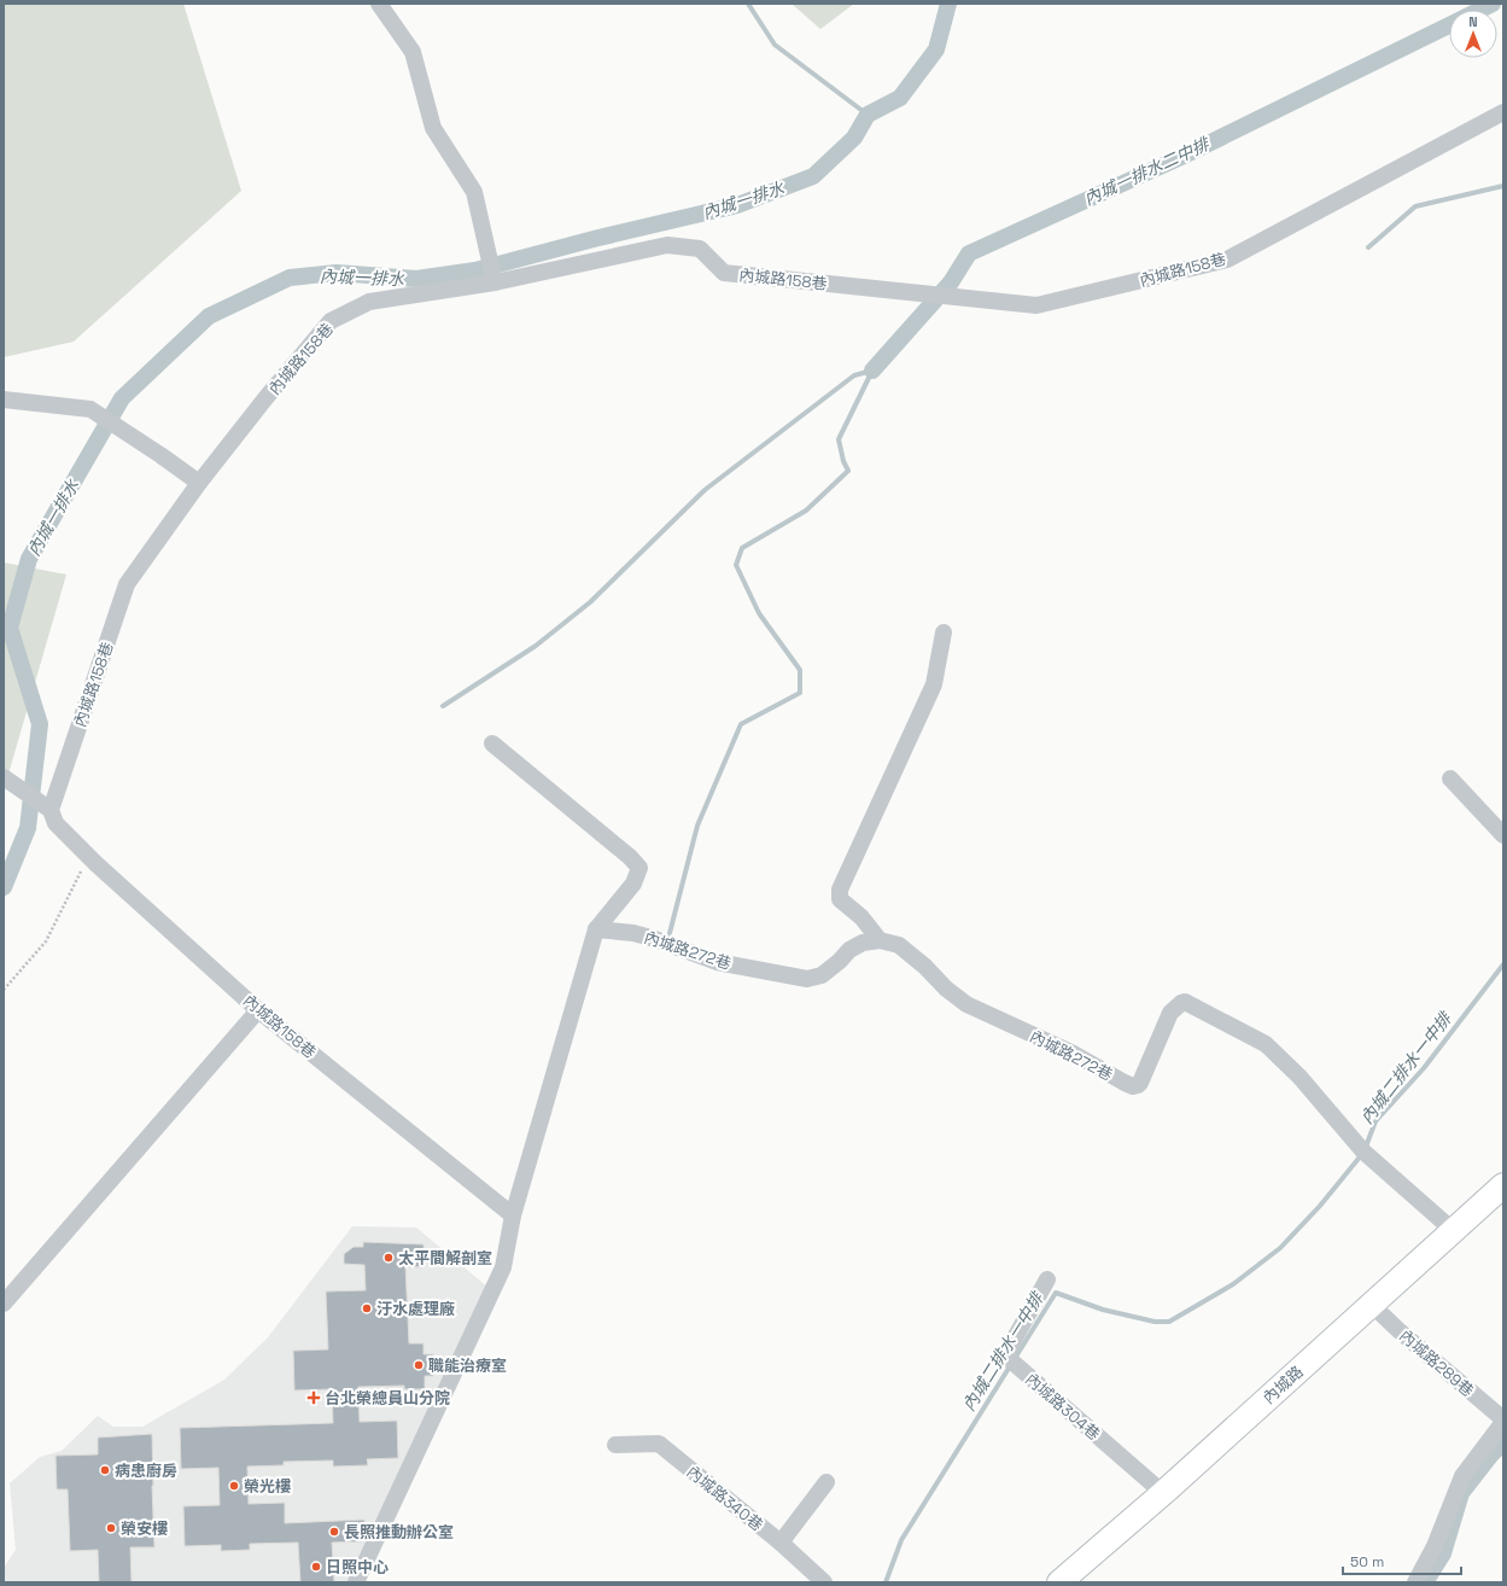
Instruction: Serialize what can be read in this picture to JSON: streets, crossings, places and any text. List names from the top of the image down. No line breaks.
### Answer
{"streets":{"street":["內城路158巷","內城路272巷","內城路289巷","內城路","內城路304巷","內城路340巷"]},"crossings":[["內城路272巷","內城路"],["內城路289巷","內城路"],["內城路","內城路304巷"]],"water":["內城一排水二中排","內城一排水","內城二排水一中排"],"places":{"other":["太平間解剖室","汙水處理廠","職能治療室","病患廚房","榮光樓","榮安樓","長照推動辦公室","日照中心"],"health":["台北榮總員山分院"]},"scale_bar":"50 m","north":"top"}
